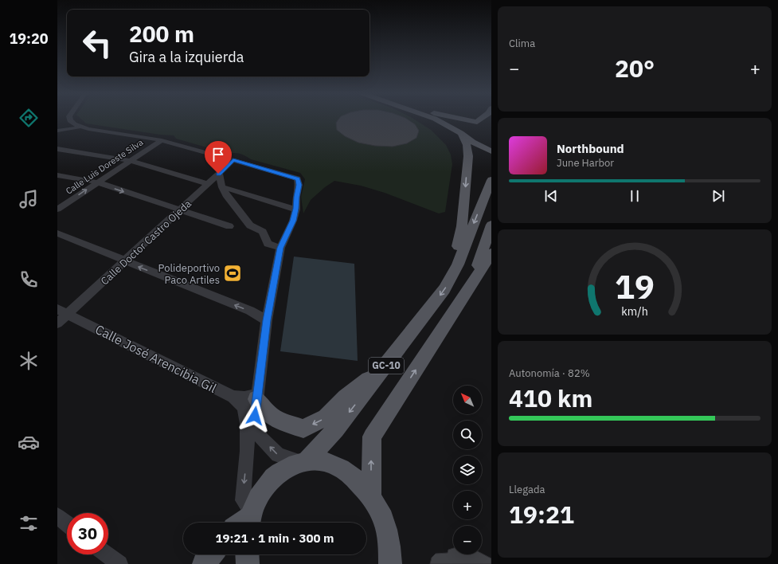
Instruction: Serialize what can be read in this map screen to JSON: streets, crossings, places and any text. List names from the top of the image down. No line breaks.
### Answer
{"streets":{"main road":["GC-10"],"street":["Calle Luis Doreste Silva","Calle Doctor Castro Ojeda","Calle José Arencibia Gil"]},"crossings":[["Calle Doctor Castro Ojeda","Calle José Arencibia Gil"]],"one_way":["Calle Luis Doreste Silva"],"places":{"sports":["Polideportivo Paco Artiles"]},"north":"top left","page":{"tabs":"19:20","tile":["Clima",["Autonomía · 82%","410 km"],["Llegada","19:21"]],"turn":["200 m","Gira a la izquierda"],"heat":["−","20°","+"],"song":["Northbound","June Harbor"],"map_buttons":["+","−"],"limit":"30","trip":"19:21 · 1 min · 300 m","gauge":["19","km/h"]}}
